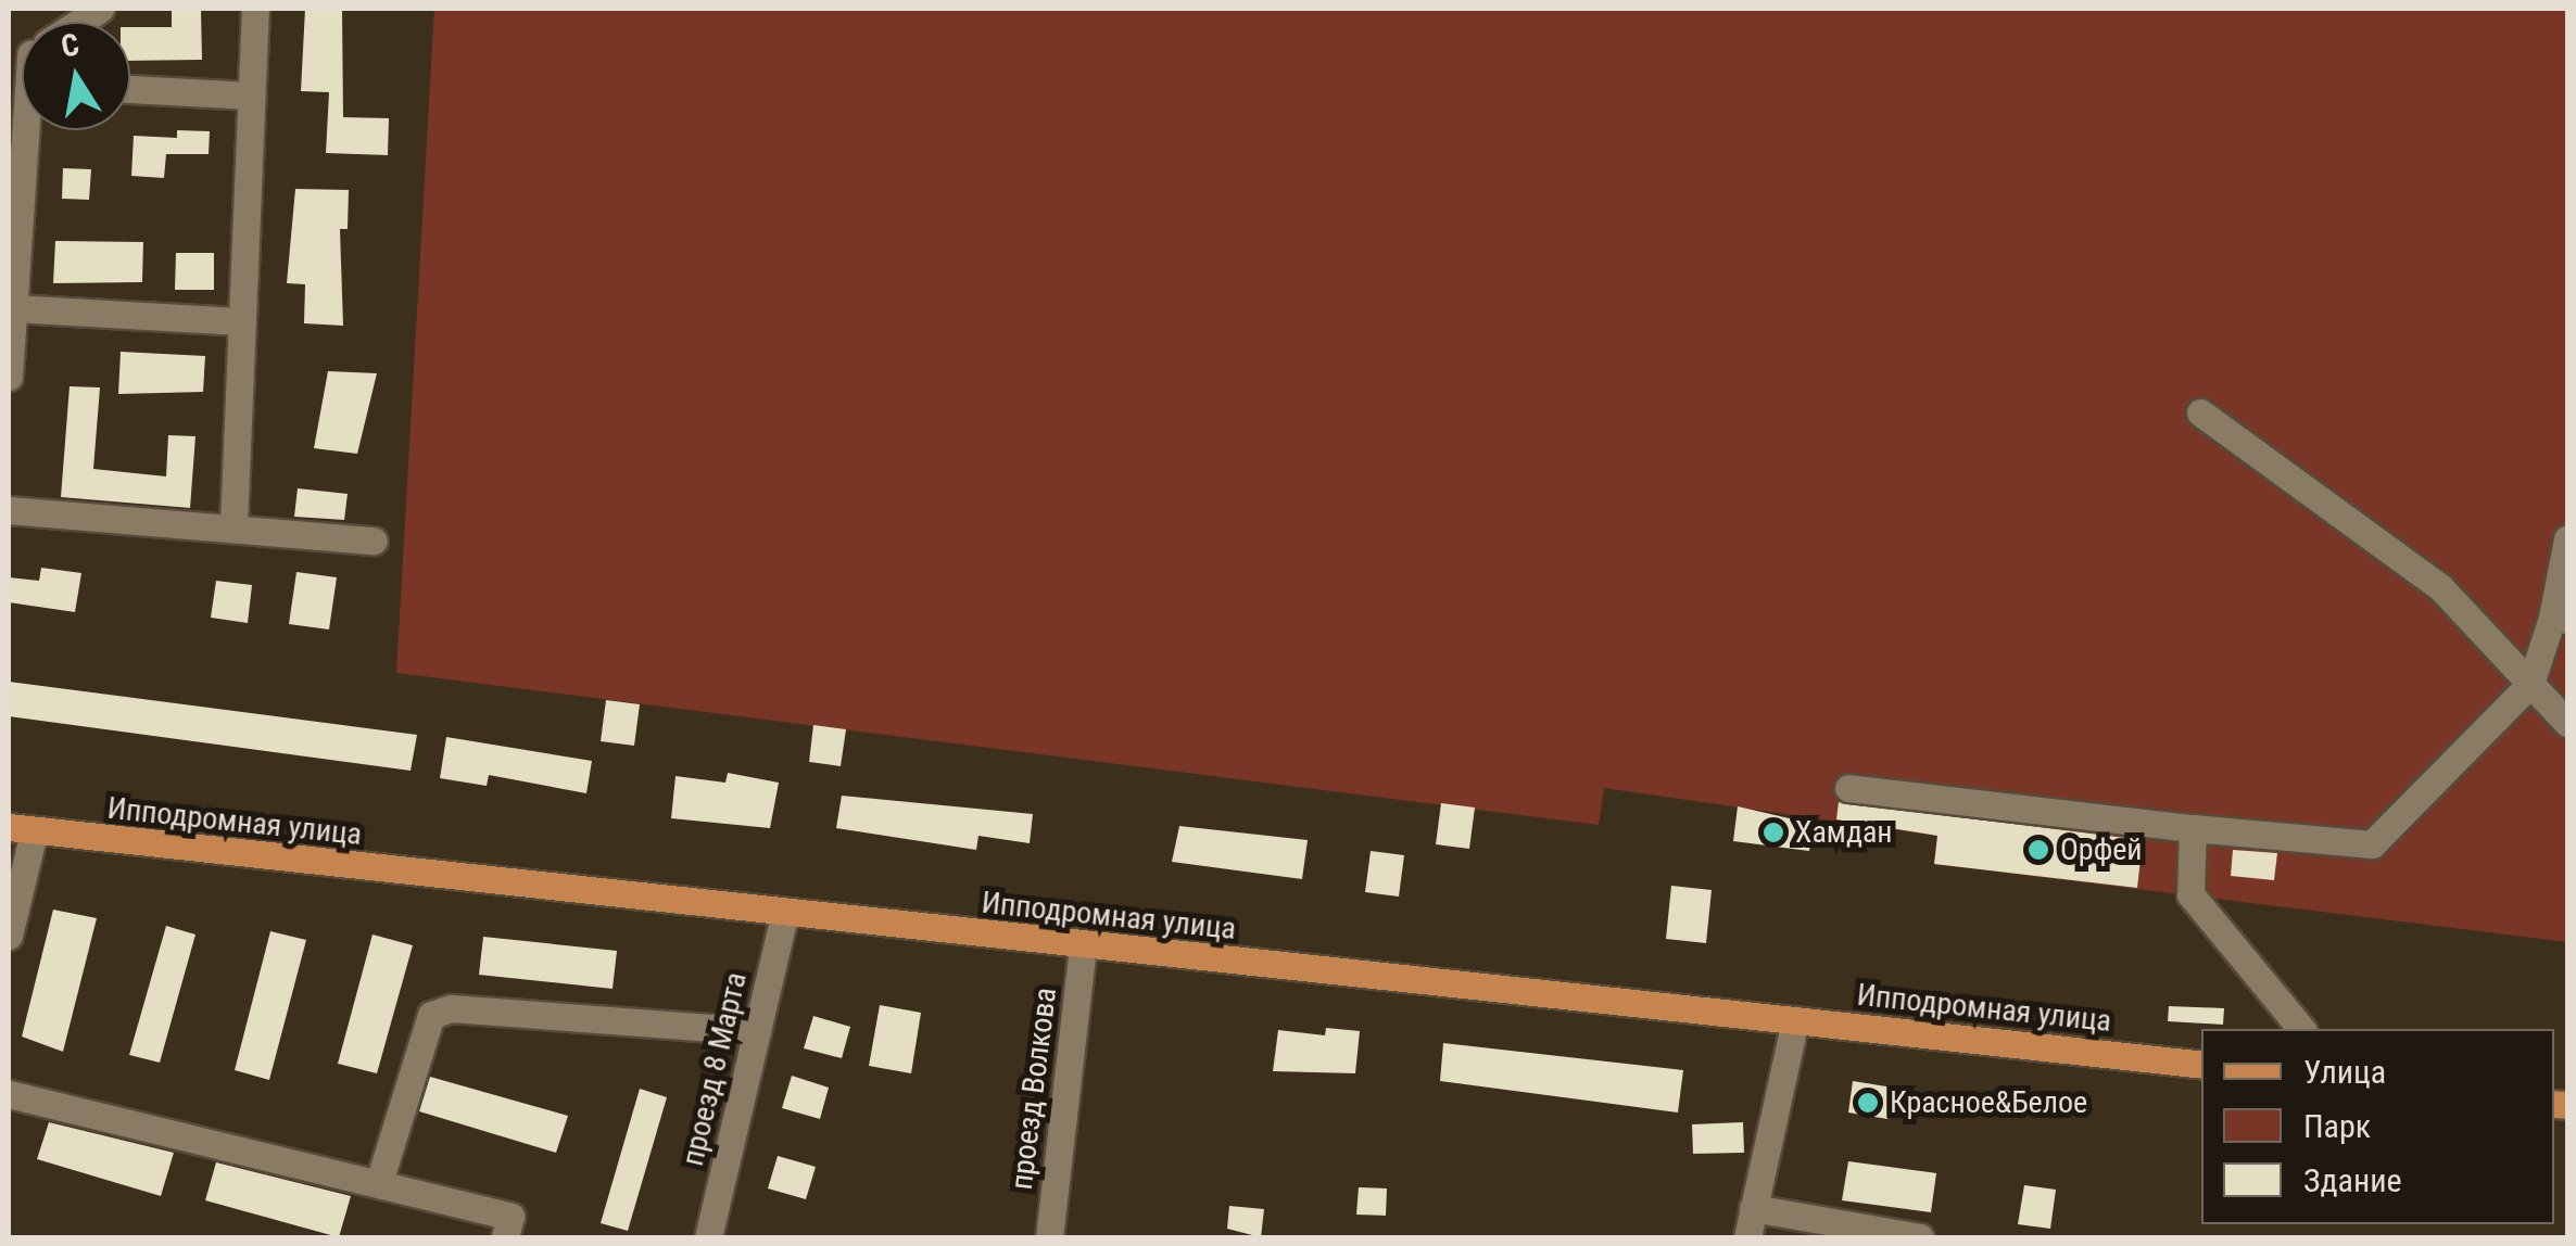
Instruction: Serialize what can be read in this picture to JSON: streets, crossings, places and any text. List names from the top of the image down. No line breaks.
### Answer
{"streets":{"main road":["Ипподромная улица"],"street":["проезд 8 Марта","проезд Волкова"]},"crossings":[["Ипподромная улица","проезд 8 Марта"],["Ипподромная улица","проезд Волкова"]],"places":["Хамдан","Орфей","Красное&Белое"],"legend":["Улица","Парк","Здание"],"north":"top"}
